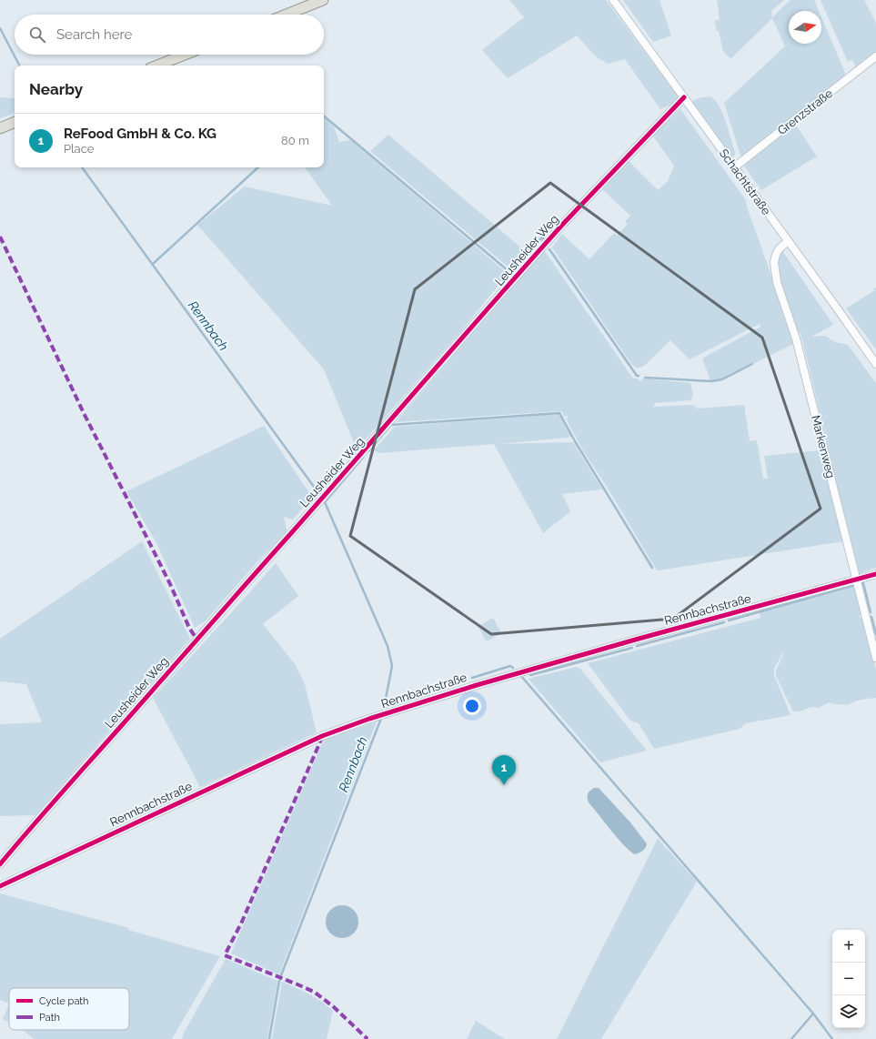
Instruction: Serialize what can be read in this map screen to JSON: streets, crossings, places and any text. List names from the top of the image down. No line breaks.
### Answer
{"streets":{"street":["Grenzstraße","Schachtstraße","Leusheider Weg","Markenweg","Rennbachstraße"]},"crossings":[["Grenzstraße","Schachtstraße"],["Schachtstraße","Leusheider Weg"],["Schachtstraße","Markenweg"],["Markenweg","Rennbachstraße"]],"water":["Rennbach"],"legend":["Cycle path","Path"],"north":"right","page":{"search":"Search here","heading":"Nearby","list":[{"mark":"1","name":"ReFood GmbH & Co. KG","note":"Place","value":"80 m"}],"pins":"1","map_buttons":["+","−"]}}
